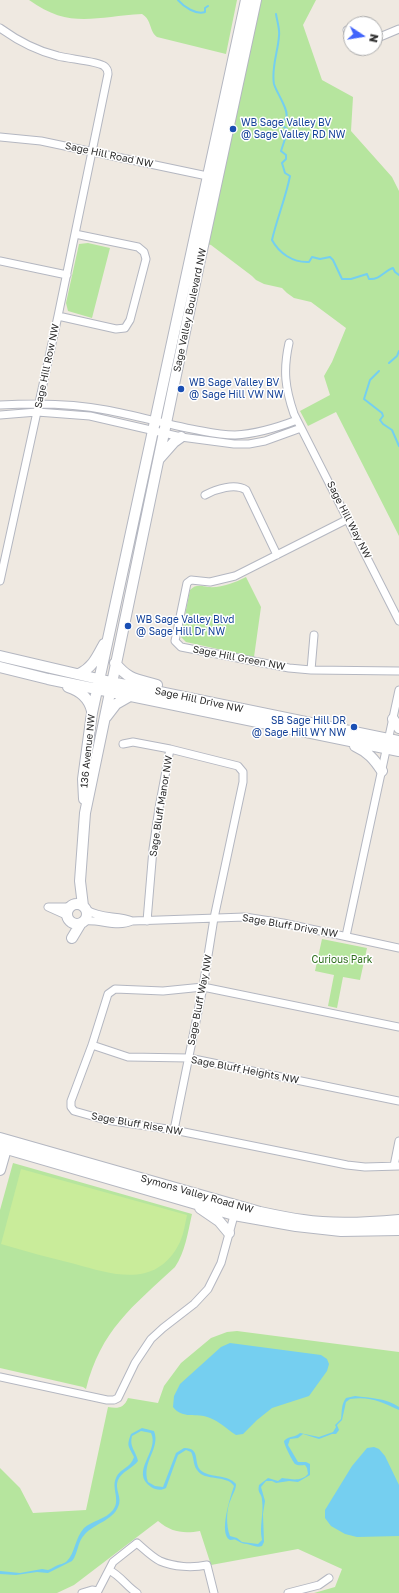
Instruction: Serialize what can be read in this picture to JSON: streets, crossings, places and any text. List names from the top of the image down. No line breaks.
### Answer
{"streets":{"street":["Sage Hill Road NW","Sage Valley Boulevard NW","Sage Hill Row NW","Sage Hill Way NW","Sage Hill Green NW","Sage Hill Drive NW","136 Avenue NW","Sage Bluff Manor NW","Sage Bluff Drive NW","Sage Bluff Way NW","Sage Bluff Heights NW","Sage Bluff Rise NW","Symons Valley Road NW"]},"crossings":[["Sage Hill Road NW","Sage Valley Boulevard NW"],["Sage Hill Road NW","Sage Hill Row NW"],["Sage Valley Boulevard NW","Sage Hill Drive NW"],["Sage Valley Boulevard NW","136 Avenue NW"],["Sage Hill Way NW","Sage Hill Green NW"],["Sage Hill Drive NW","136 Avenue NW"],["136 Avenue NW","Sage Bluff Drive NW"],["Sage Bluff Manor NW","Sage Bluff Drive NW"],["Sage Bluff Manor NW","Sage Bluff Way NW"],["Sage Bluff Drive NW","Sage Bluff Way NW"],["Sage Bluff Way NW","Sage Bluff Heights NW"],["Sage Bluff Way NW","Sage Bluff Rise NW"],["Sage Bluff Heights NW","Sage Bluff Rise NW"]],"parks":["Curious Park"],"places":["WB Sage Valley BV @ Sage Valley RD NW","WB Sage Valley BV @ Sage Hill VW NW","WB Sage Valley Blvd @ Sage Hill Dr NW","SB Sage Hill DR @ Sage Hill WY NW"],"north":"right"}
